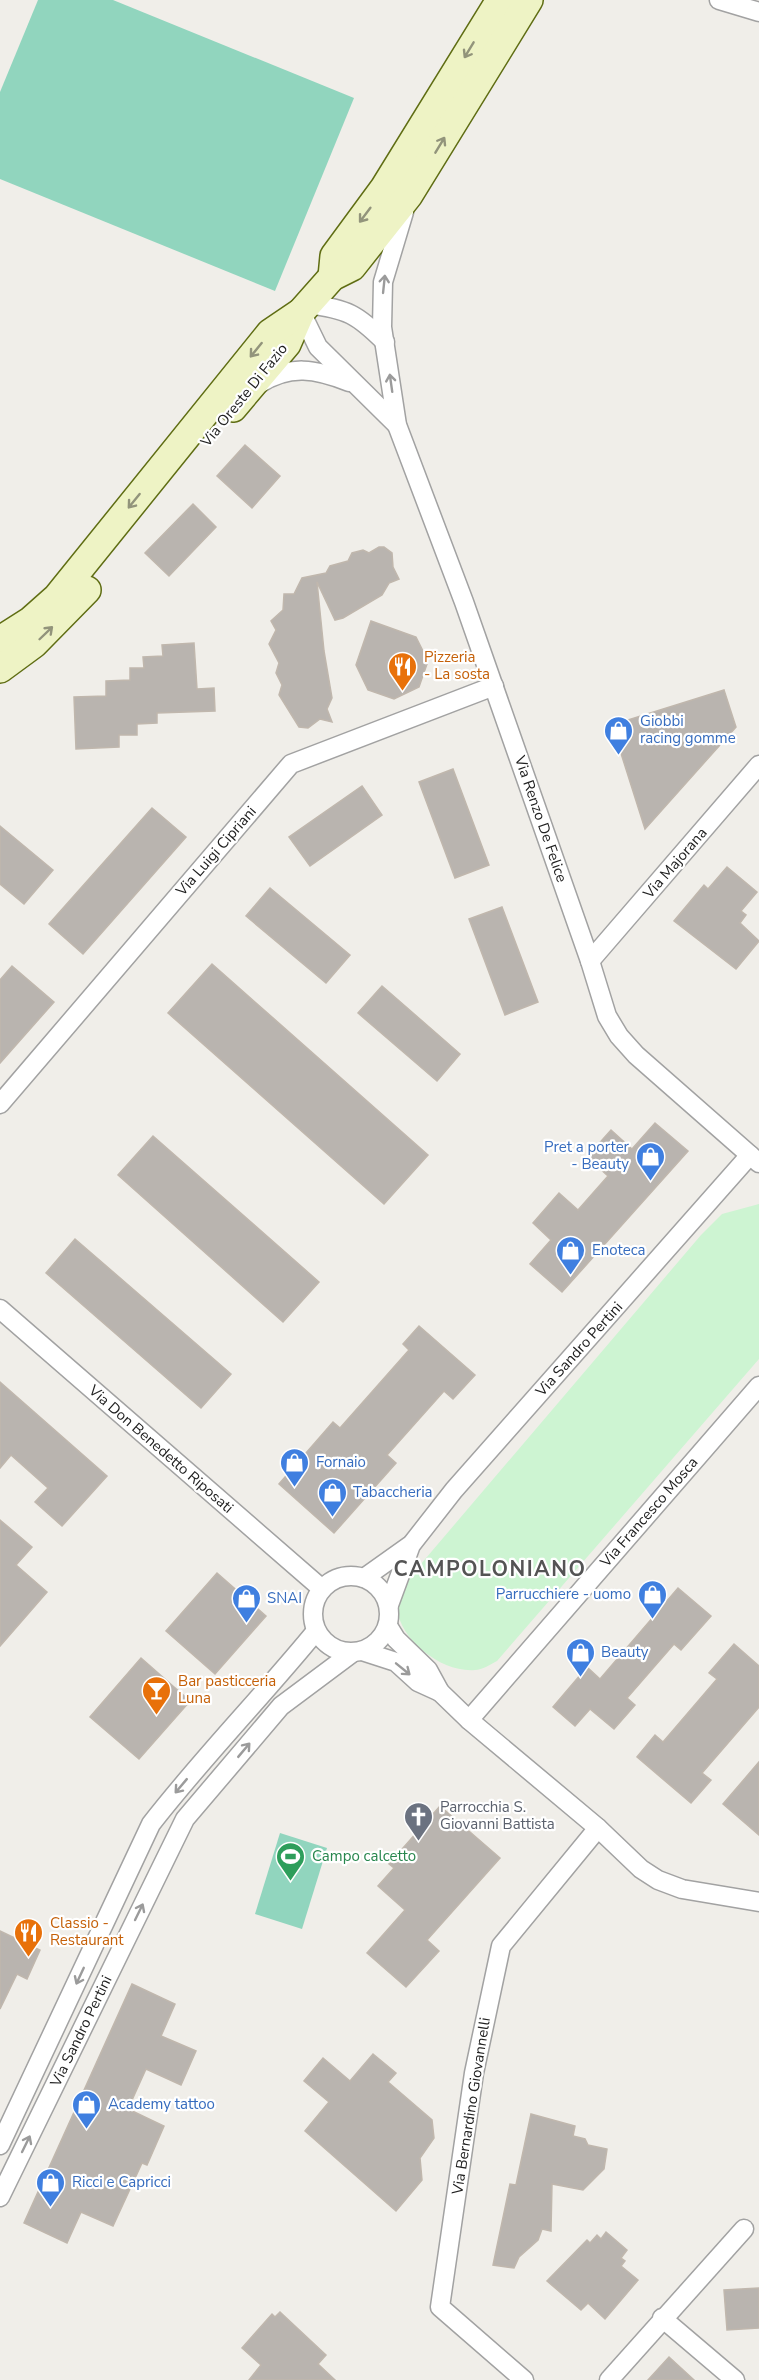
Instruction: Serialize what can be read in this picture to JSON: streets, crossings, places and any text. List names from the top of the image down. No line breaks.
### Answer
{"streets":{"street":["Via Oreste Di Fazio","Via Renzo De Felice","Via Luigi Cipriani","Via Majorana","Via Sandro Pertini","Via Don Benedetto Riposati","Via Francesco Mosca","Via Bernardino Giovannelli"]},"crossings":[["Via Renzo De Felice","Via Luigi Cipriani"],["Via Renzo De Felice","Via Majorana"],["Via Renzo De Felice","Via Sandro Pertini"],["Via Sandro Pertini","Via Don Benedetto Riposati"]],"districts":["CAMPOLONIANO"],"places":{"restaurant":["Pizzeria - La sosta","Classio - Restaurant"],"shop":["Giobbi racing gomme","Pret a porter - Beauty","Enoteca","Fornaio","Tabaccheria","Parrucchiere - uomo","SNAI","Beauty","Academy tattoo","Ricci e Capricci"],"bar":["Bar pasticceria Luna"],"church":["Parrocchia S. Giovanni Battista"],"sports":["Campo calcetto"]}}
